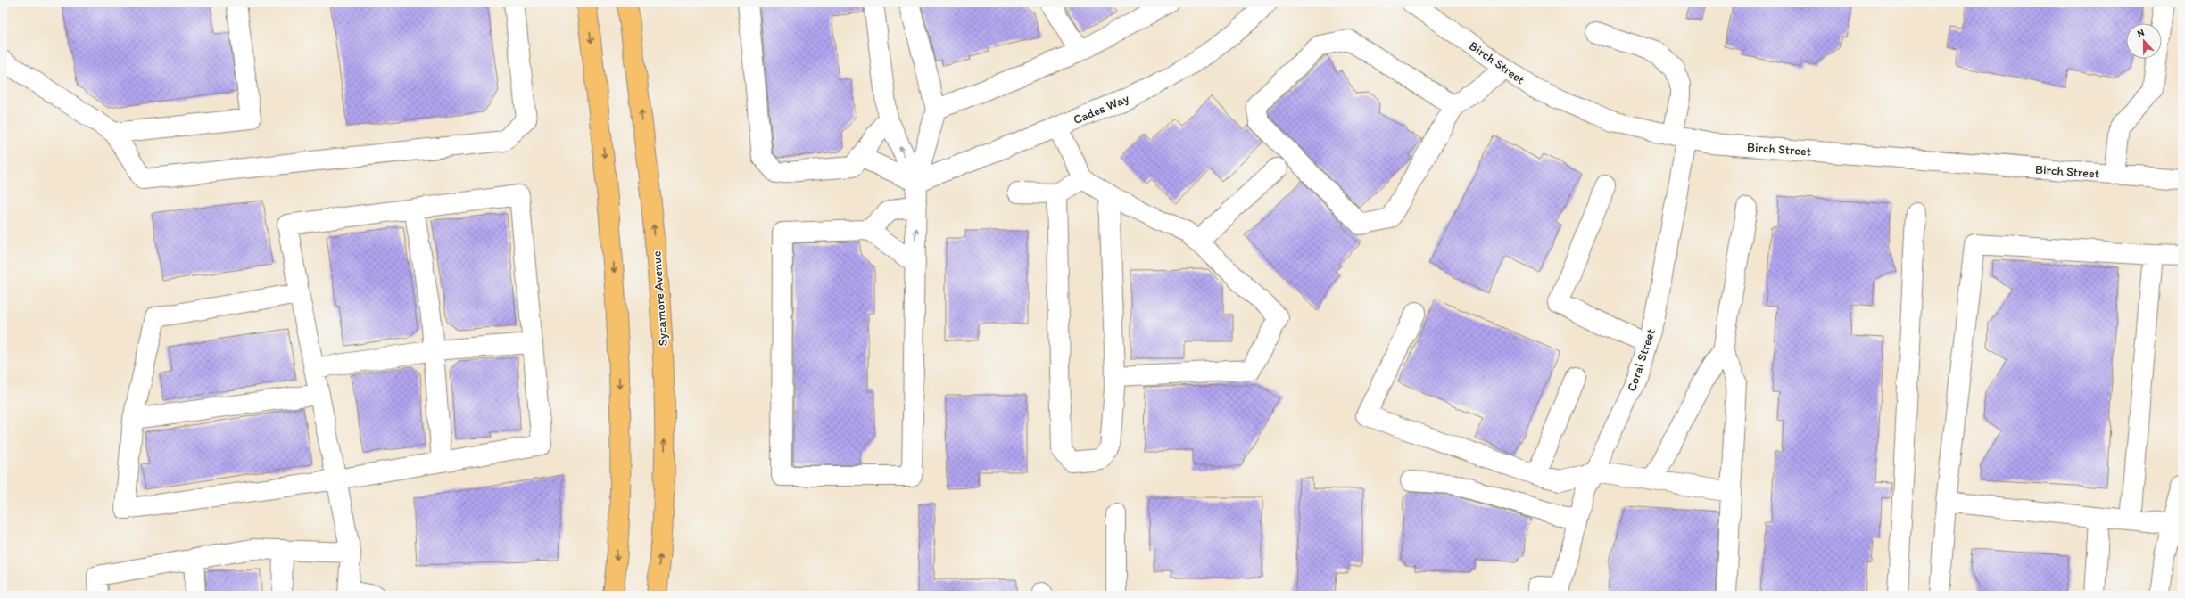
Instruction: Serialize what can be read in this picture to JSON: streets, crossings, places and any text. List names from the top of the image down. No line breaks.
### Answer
{"streets":{"main road":["Sycamore Avenue"],"street":["Birch Street","Cades Way","Coral Street"]},"crossings":[["Birch Street","Coral Street"]],"north":"top"}
